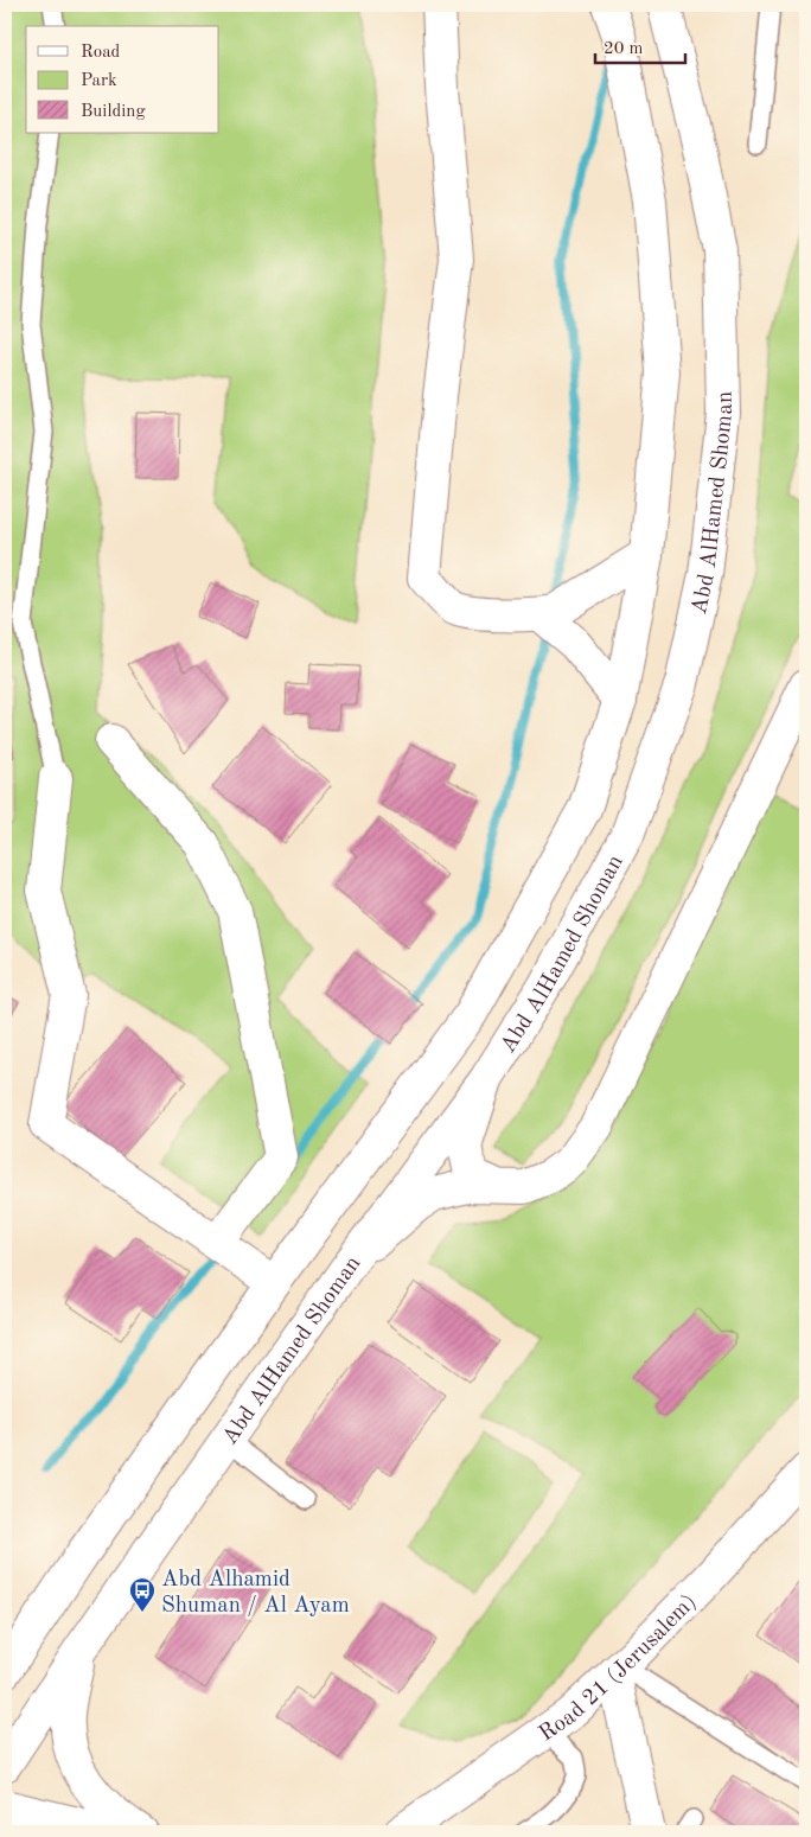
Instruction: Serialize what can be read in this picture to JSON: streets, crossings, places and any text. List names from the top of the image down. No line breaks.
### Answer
{"streets":{"main road":["Abd AlHamed Shoman","Road 21 (Jerusalem)"]},"places":{"bus stop":["Abd Alhamid Shuman / Al Ayam"]},"legend":["Road","Park","Building"],"scale_bar":"20 m"}
